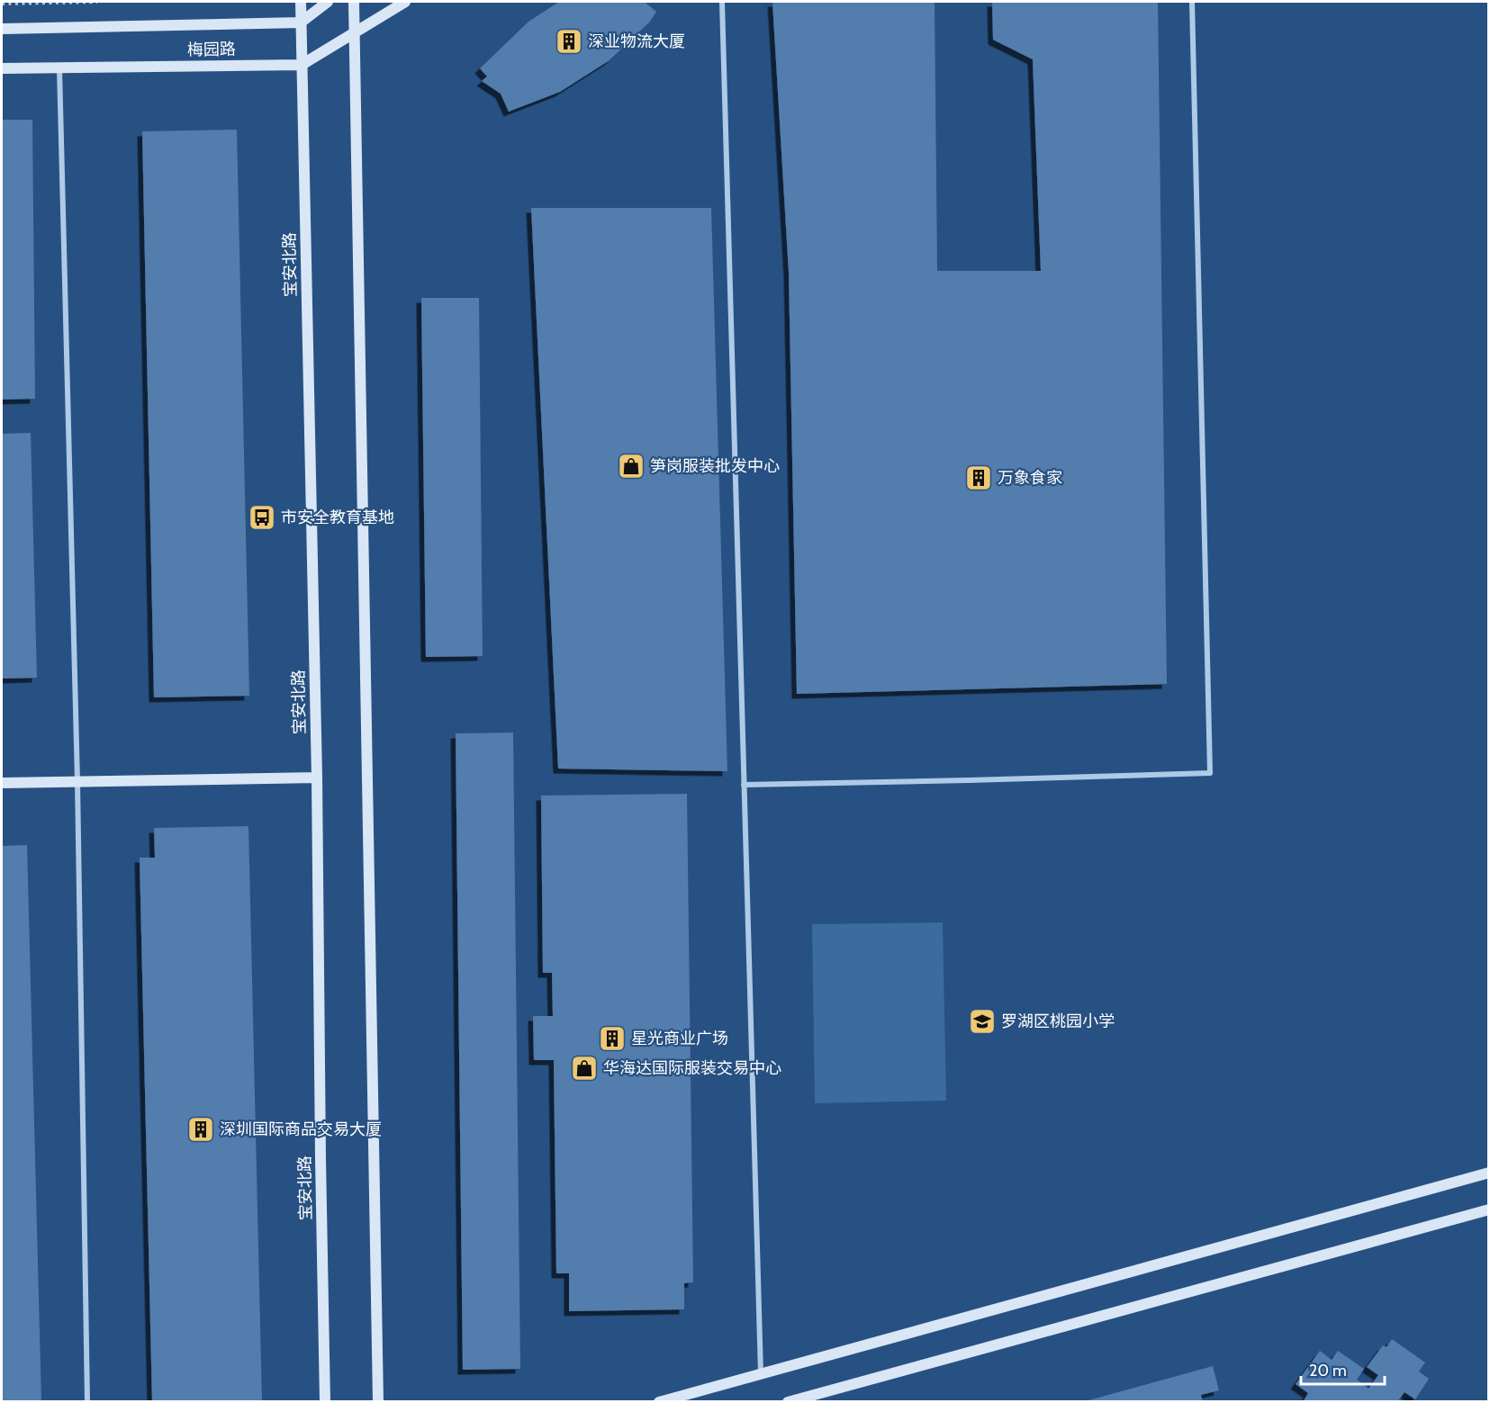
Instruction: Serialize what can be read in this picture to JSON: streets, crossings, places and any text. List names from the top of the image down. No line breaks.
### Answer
{"streets":{"street":["梅园路","宝安北路"]},"crossings":[["梅园路","宝安北路"]],"places":{"building":["深业物流大厦","万象食家","星光商业广场","深圳国际商品交易大厦"],"shop":["笋岗服装批发中心","华海达国际服装交易中心"],"bus stop":["市安全教育基地"],"school or university":["罗湖区桃园小学"]},"scale_bar":"20 m"}
